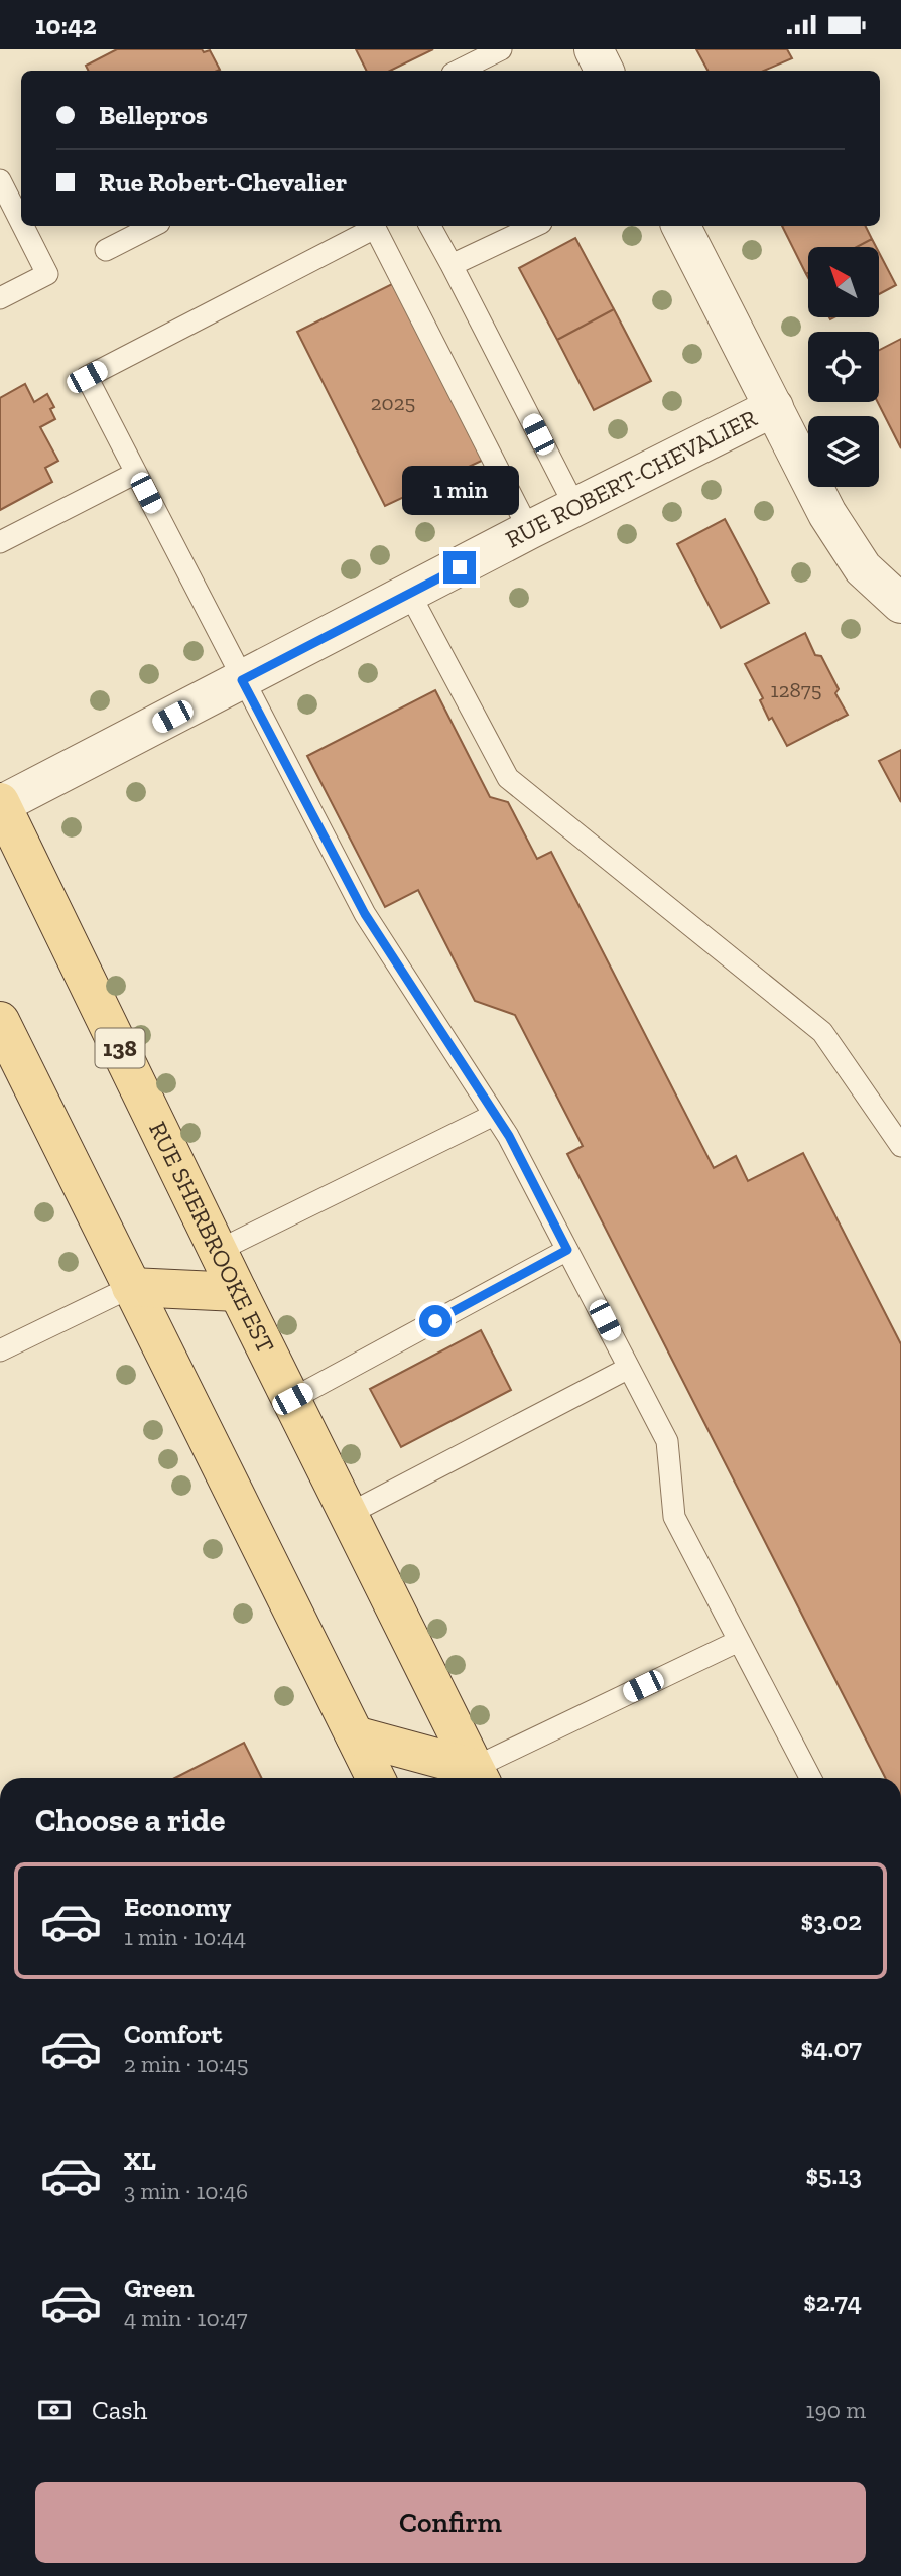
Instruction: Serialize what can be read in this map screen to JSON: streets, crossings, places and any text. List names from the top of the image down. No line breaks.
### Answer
{"streets":{"main road":["138","RUE SHERBROOKE EST"],"street":["RUE ROBERT-CHEVALIER"]},"crossings":[["RUE ROBERT-CHEVALIER","RUE SHERBROOKE EST"]],"house_numbers":["2025","12875"],"north":"top left","page":{"status":"10:42","banner":["Bellepros","Rue Robert-Chevalier"],"bubble":"1 min","heading":"Choose a ride","list":[{"name":"Economy","note":"1 min · 10:44","value":"$3.02"},{"name":"Comfort","note":"2 min · 10:45","value":"$4.07"},{"name":"XL","note":"3 min · 10:46","value":"$5.13"},{"name":"Green","note":"4 min · 10:47","value":"$2.74"}],"pay":["Cash","190 m"],"buttons":"Confirm"}}
